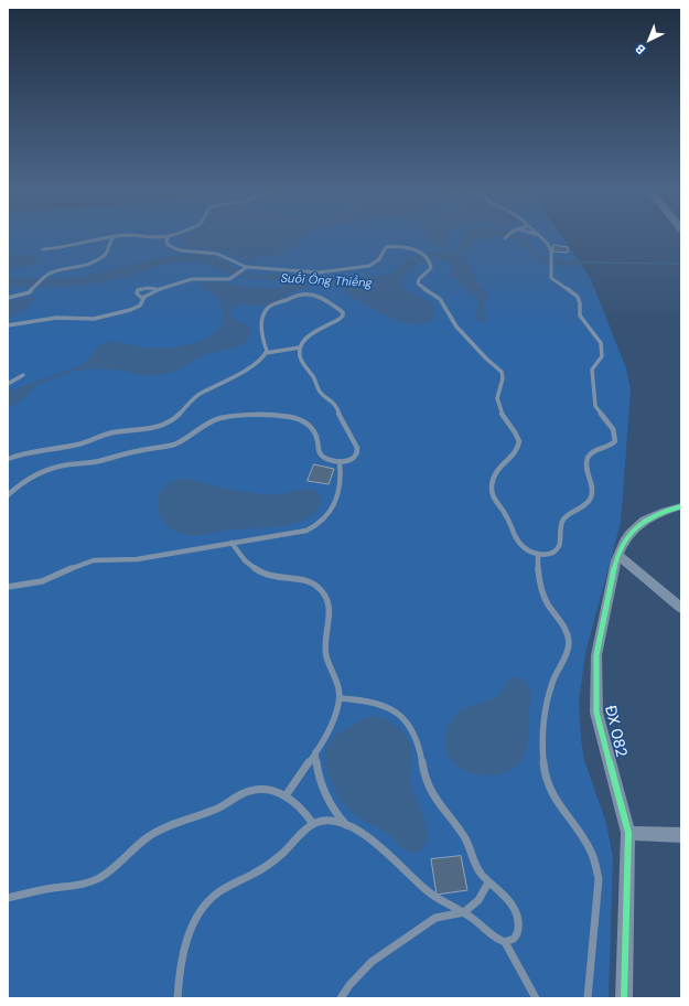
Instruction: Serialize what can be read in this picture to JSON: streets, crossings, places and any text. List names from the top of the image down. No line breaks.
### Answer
{"streets":{"street":["ĐX 082"]},"water":["Suối Ông Thiềng"],"north":"bottom left"}
